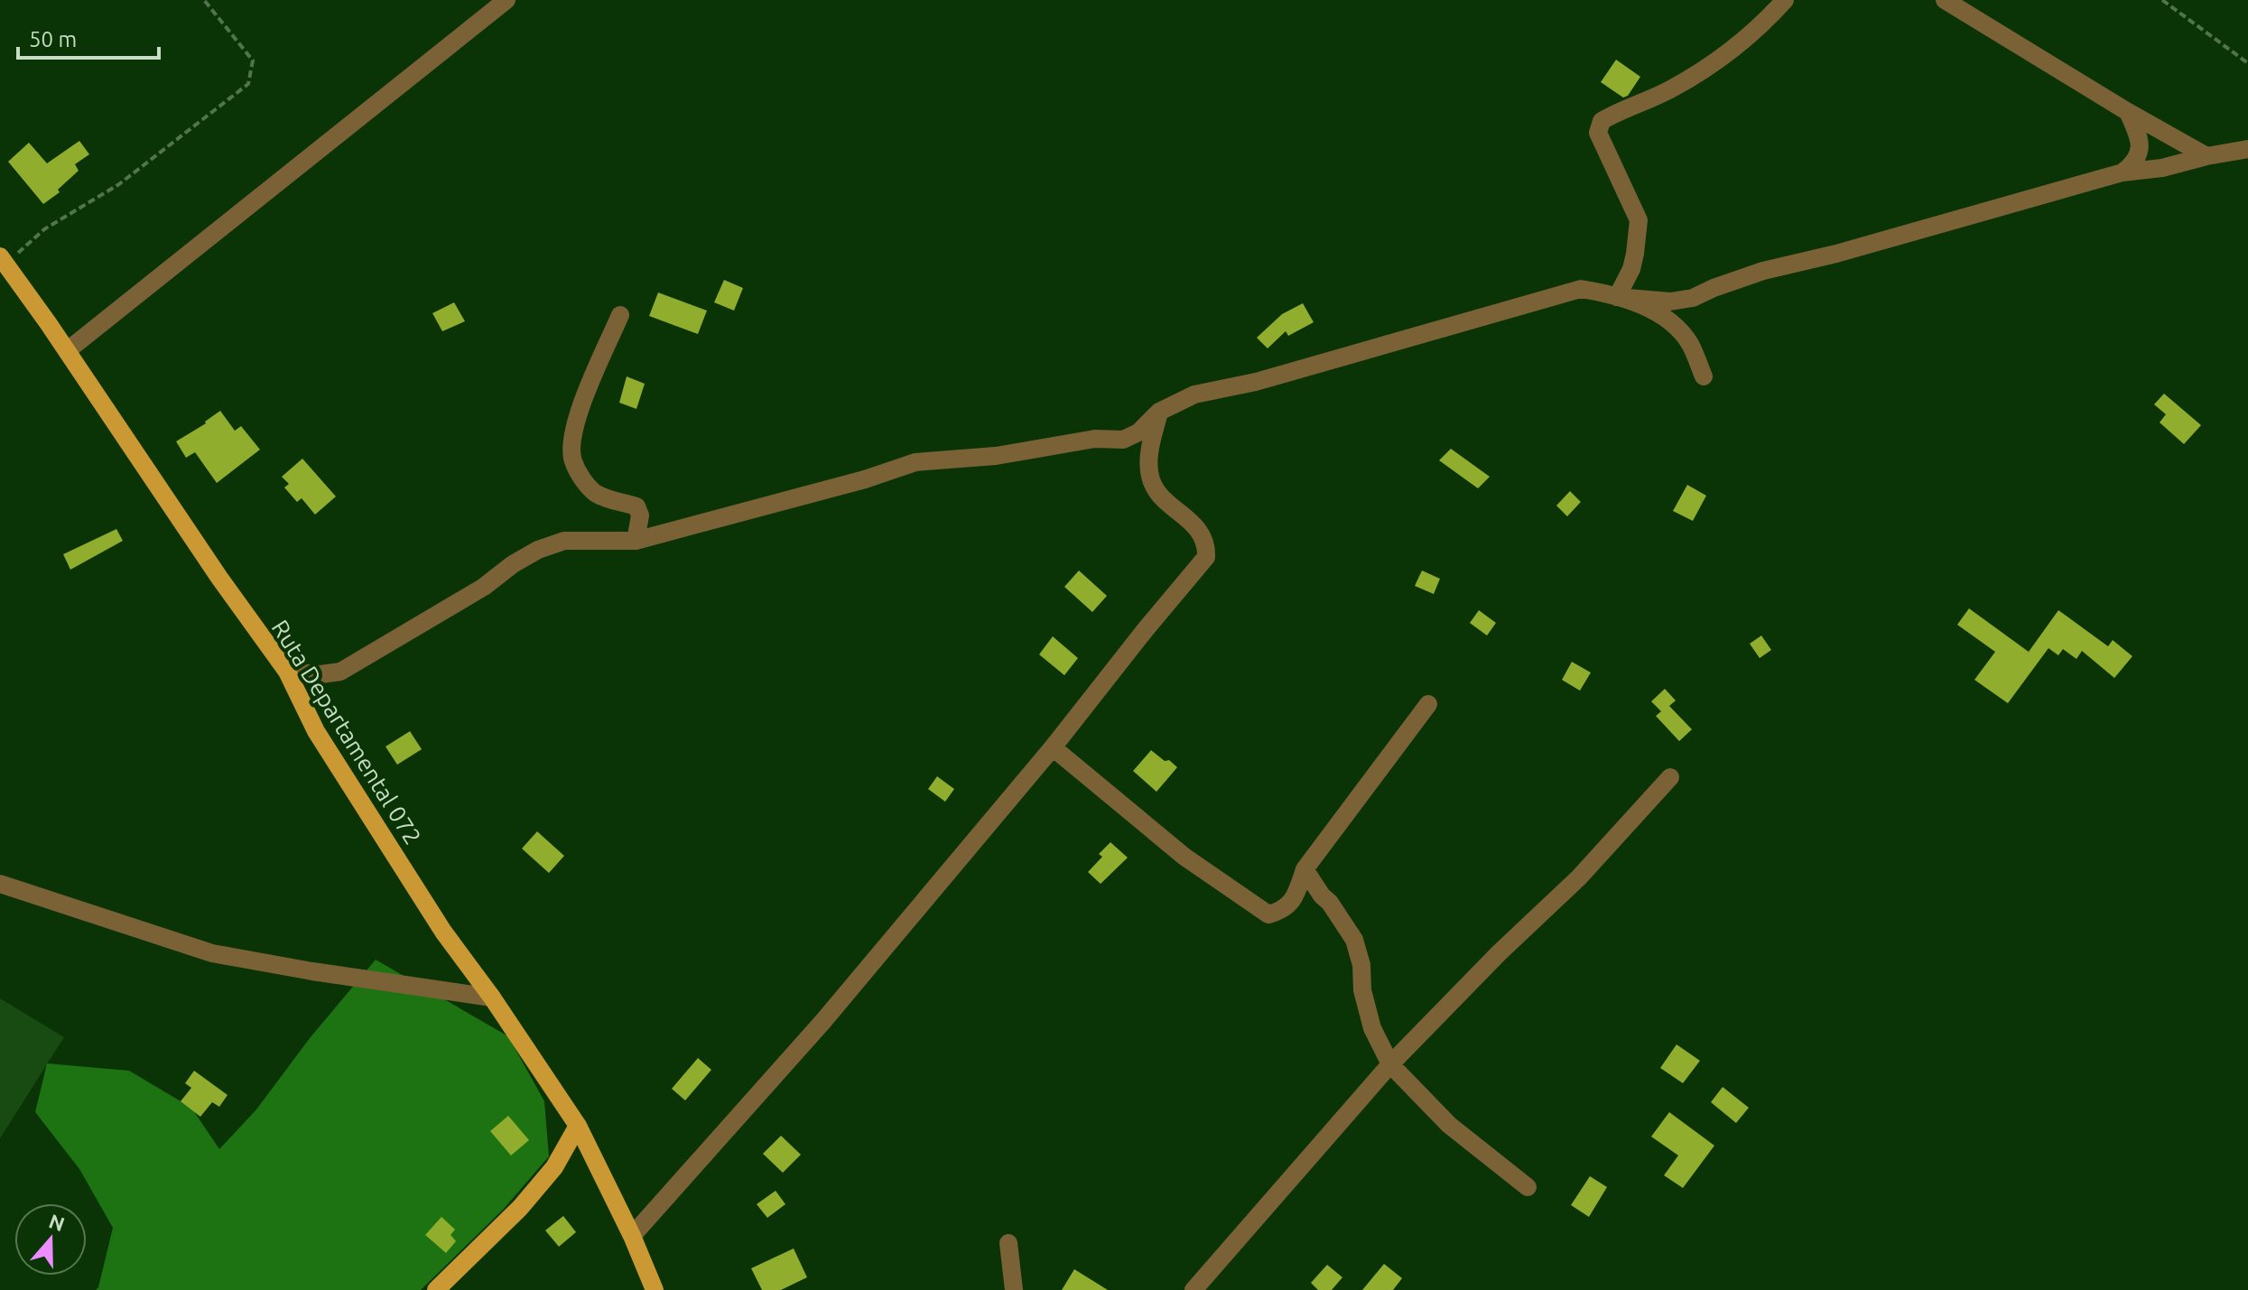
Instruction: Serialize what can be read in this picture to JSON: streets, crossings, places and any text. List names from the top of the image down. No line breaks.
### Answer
{"streets":{"main road":["Ruta Departamental 072"]},"scale_bar":"50 m","north":"top"}
